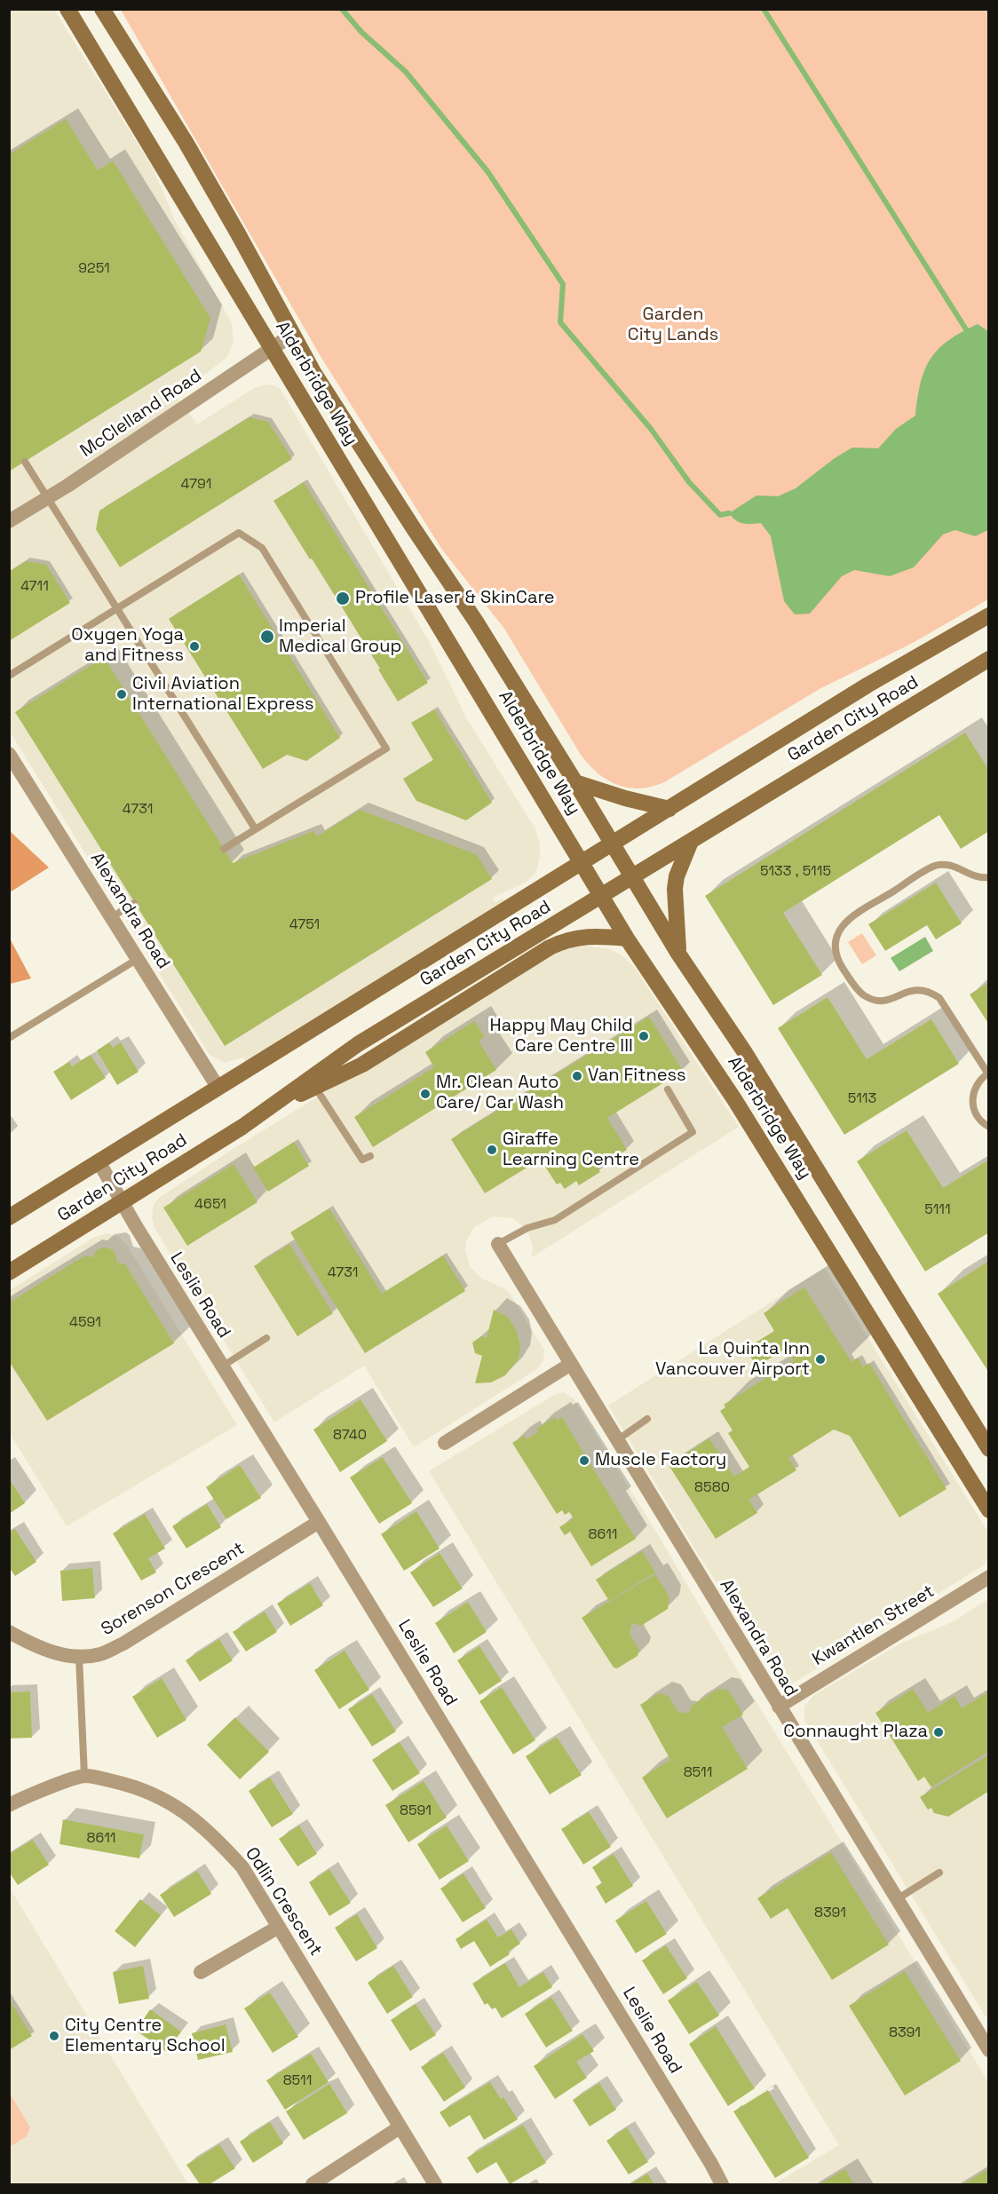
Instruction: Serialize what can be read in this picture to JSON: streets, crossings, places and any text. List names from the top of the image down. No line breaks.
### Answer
{"streets":{"main road":["Alderbridge Way","Garden City Road"],"street":["McClelland Road","Alexandra Road","Leslie Road","Sorenson Crescent","Kwantlen Street","Odlin Crescent"]},"crossings":[["Alderbridge Way","McClelland Road"],["Alderbridge Way","Garden City Road"],["Garden City Road","Alexandra Road"],["Garden City Road","Leslie Road"],["Alexandra Road","Kwantlen Street"],["Leslie Road","Sorenson Crescent"]],"parks":["Garden City Lands"],"places":["Profile Laser & SkinCare","Imperial Medical Group","Oxygen Yoga and Fitness","Civil Aviation International Express","Happy May Child Care Centre III","Van Fitness","Mr. Clean Auto Care/ Car Wash","Giraffe Learning Centre","La Quinta Inn Vancouver Airport","Muscle Factory","Connaught Plaza","City Centre Elementary School"],"house_numbers":["9251","4791","4711","4731","5133 , 5115","4751","5113","4651","5111","4731","4591","8740","8580","8611","8511","8591","8611","8391","8391","8511"]}
